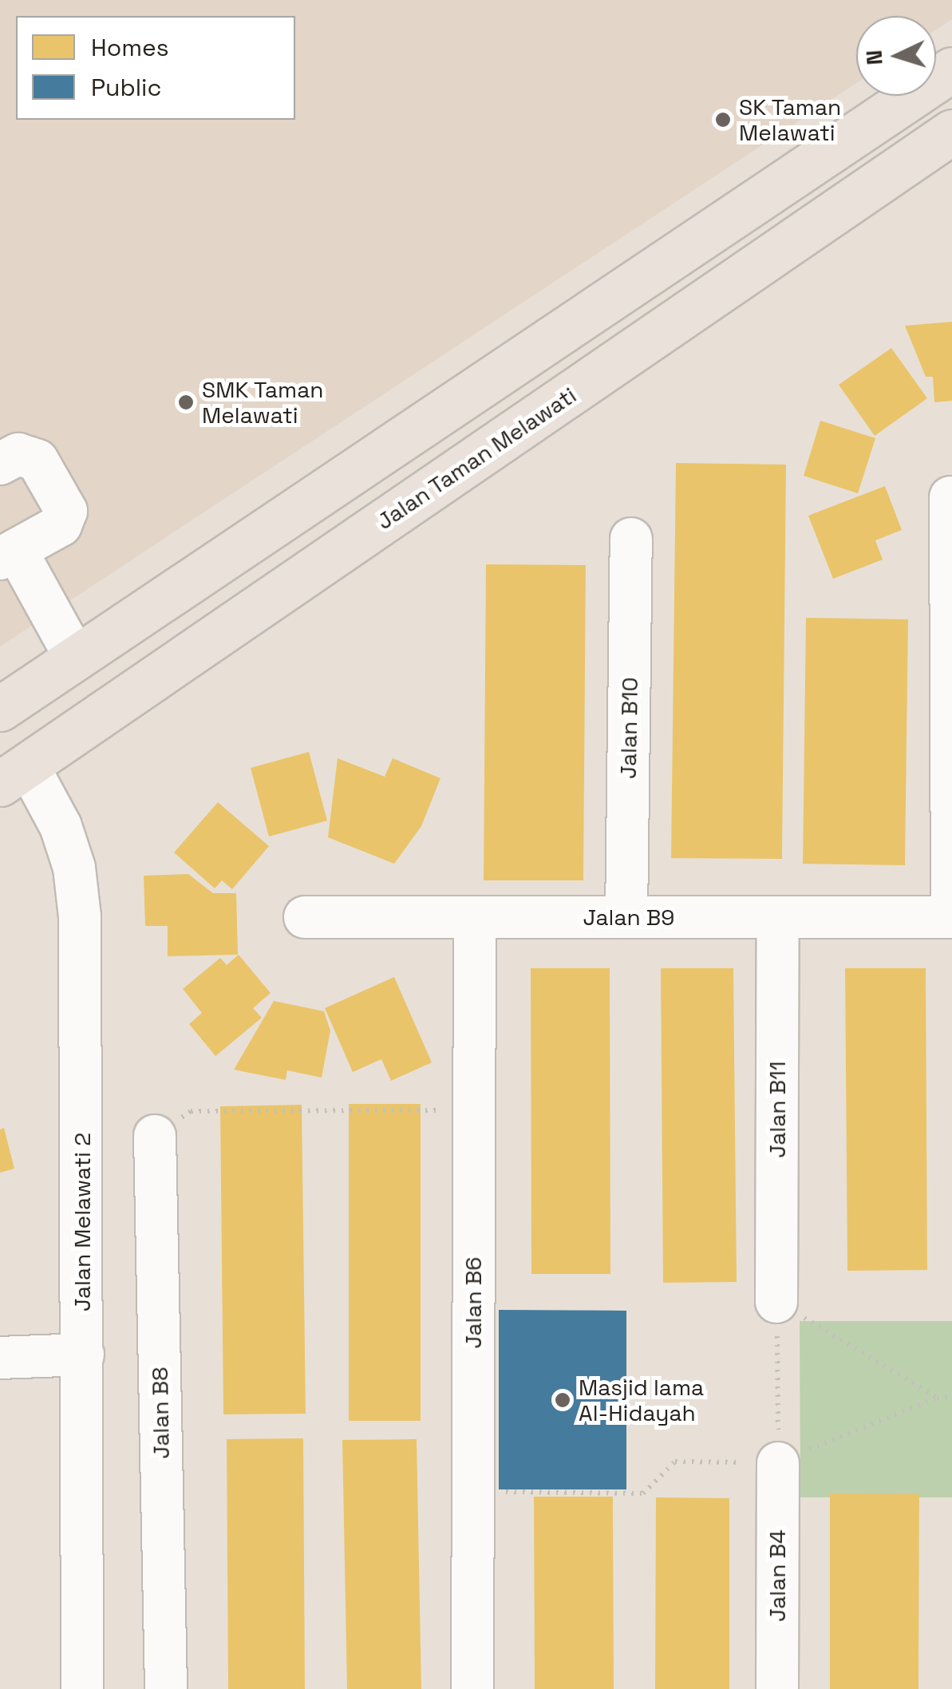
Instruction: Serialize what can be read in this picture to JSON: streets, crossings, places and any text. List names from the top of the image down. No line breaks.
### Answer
{"streets":{"main road":["Jalan Taman Melawati"],"street":["Jalan B10","Jalan B9","Jalan B11","Jalan Melawati 2","Jalan B6","Jalan B8","Jalan B4"]},"crossings":[["Jalan Taman Melawati","Jalan Melawati 2"],["Jalan B10","Jalan B9"],["Jalan B9","Jalan B11"],["Jalan B9","Jalan B6"]],"places":["SK Taman Melawati","SMK Taman Melawati","Masjid lama Al-Hidayah"],"legend":["Homes","Public"],"north":"left"}
